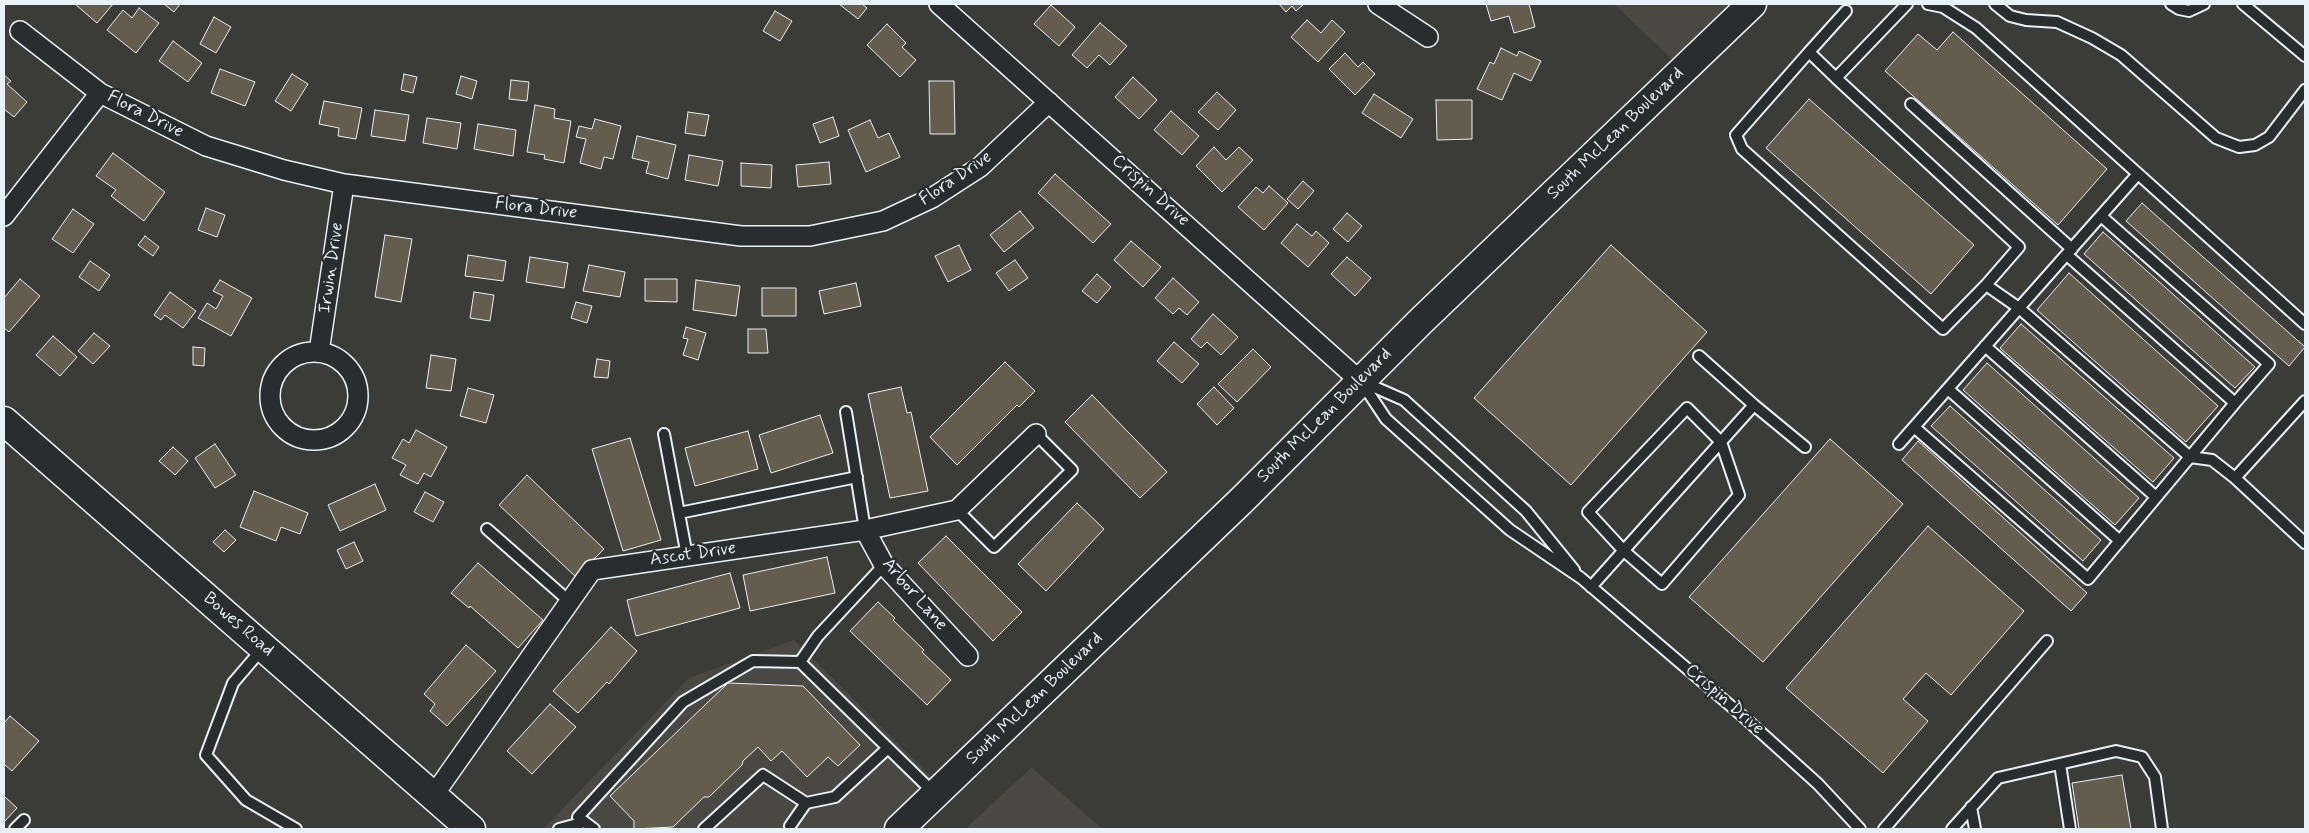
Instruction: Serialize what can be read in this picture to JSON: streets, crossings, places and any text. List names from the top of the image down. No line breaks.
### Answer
{"streets":{"main road":["South McLean Boulevard","Bowes Road"],"street":["Flora Drive","Crispin Drive","Irwin Drive","Ascot Drive","Arbor Lane"]},"crossings":[["Flora Drive","Crispin Drive"],["Flora Drive","Irwin Drive"],["South McLean Boulevard","Crispin Drive"],["Ascot Drive","Arbor Lane"],["Ascot Drive","Bowes Road"]]}
